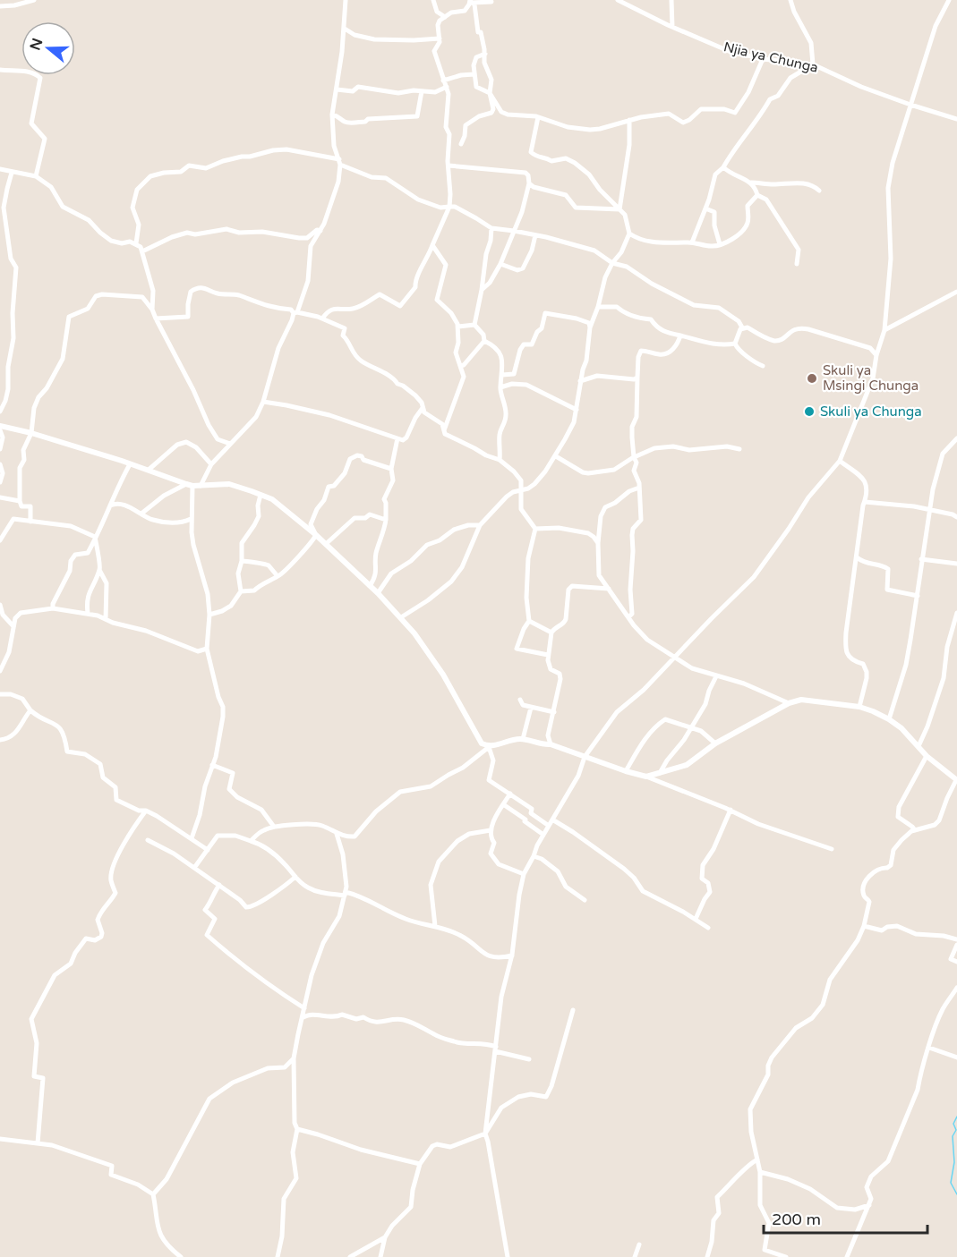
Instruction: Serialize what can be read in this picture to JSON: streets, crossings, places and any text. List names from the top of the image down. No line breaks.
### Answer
{"streets":{"street":["Njia ya Chunga"]},"places":["Skuli ya Msingi Chunga","Skuli ya Chunga"],"scale_bar":"200 m","north":"left"}
